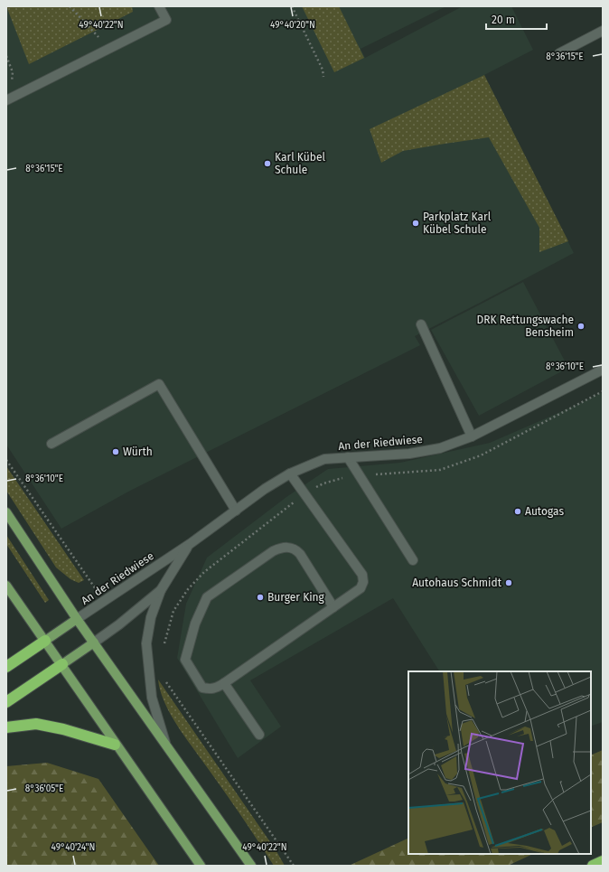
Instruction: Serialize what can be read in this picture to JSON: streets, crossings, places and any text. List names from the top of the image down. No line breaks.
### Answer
{"streets":{"street":["An der Riedwiese"]},"places":["Karl Kübel Schule","Parkplatz Karl Kübel Schule","DRK Rettungswache Bensheim","Würth","Autogas","Autohaus Schmidt","Burger King"],"scale_bar":"20 m","coordinates":["49°40'22\"N","49°40'20\"N","8°36'15\"E","8°36'10\"E","8°36'05\"E","49°40'24\"N"]}
